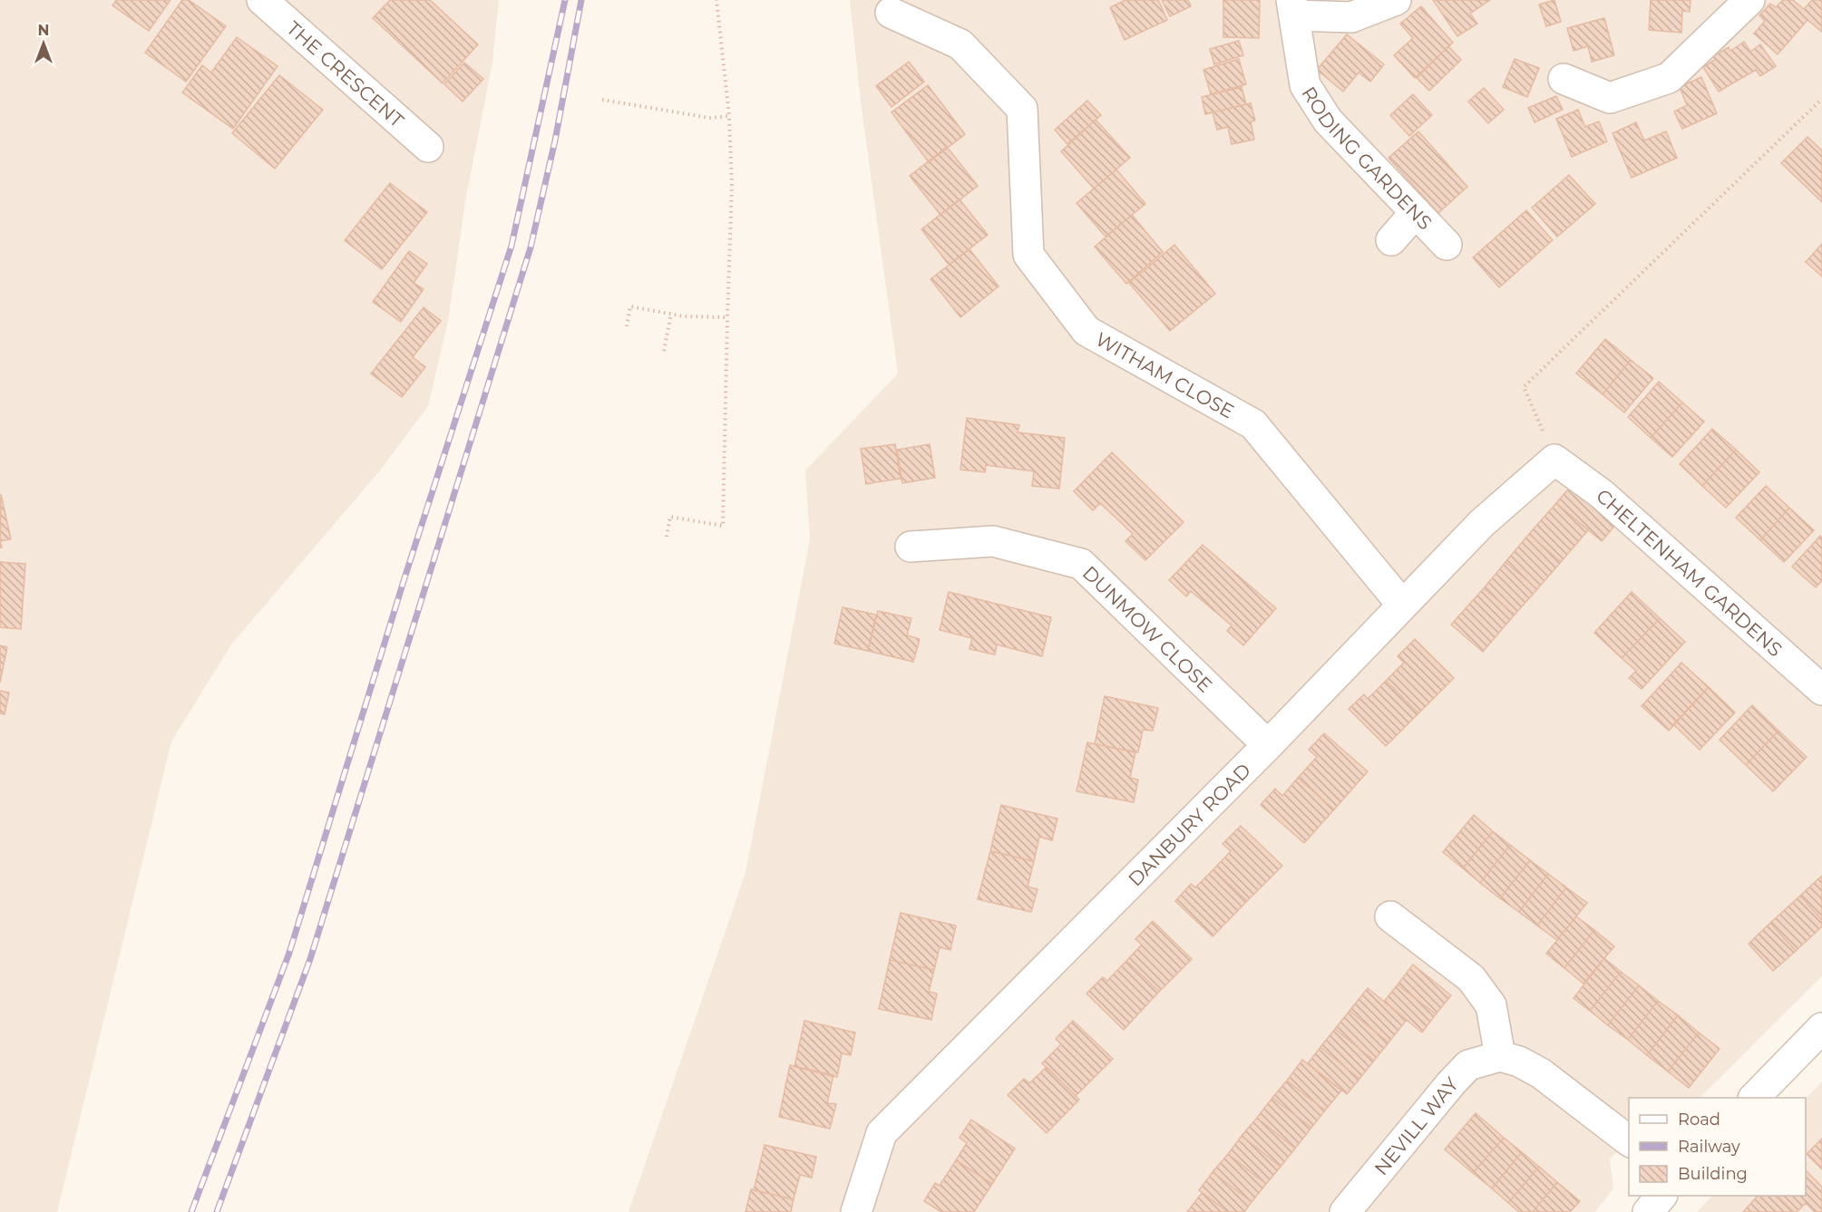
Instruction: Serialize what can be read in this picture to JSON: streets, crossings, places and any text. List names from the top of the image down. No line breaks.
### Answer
{"streets":{"street":["THE CRESCENT","RODING GARDENS","WITHAM CLOSE","CHELTENHAM GARDENS","DUNMOW CLOSE","DANBURY ROAD","NEVILL WAY"]},"crossings":[["WITHAM CLOSE","DANBURY ROAD"],["CHELTENHAM GARDENS","DANBURY ROAD"],["DUNMOW CLOSE","DANBURY ROAD"]],"legend":["Road","Railway","Building"],"north":"top"}
